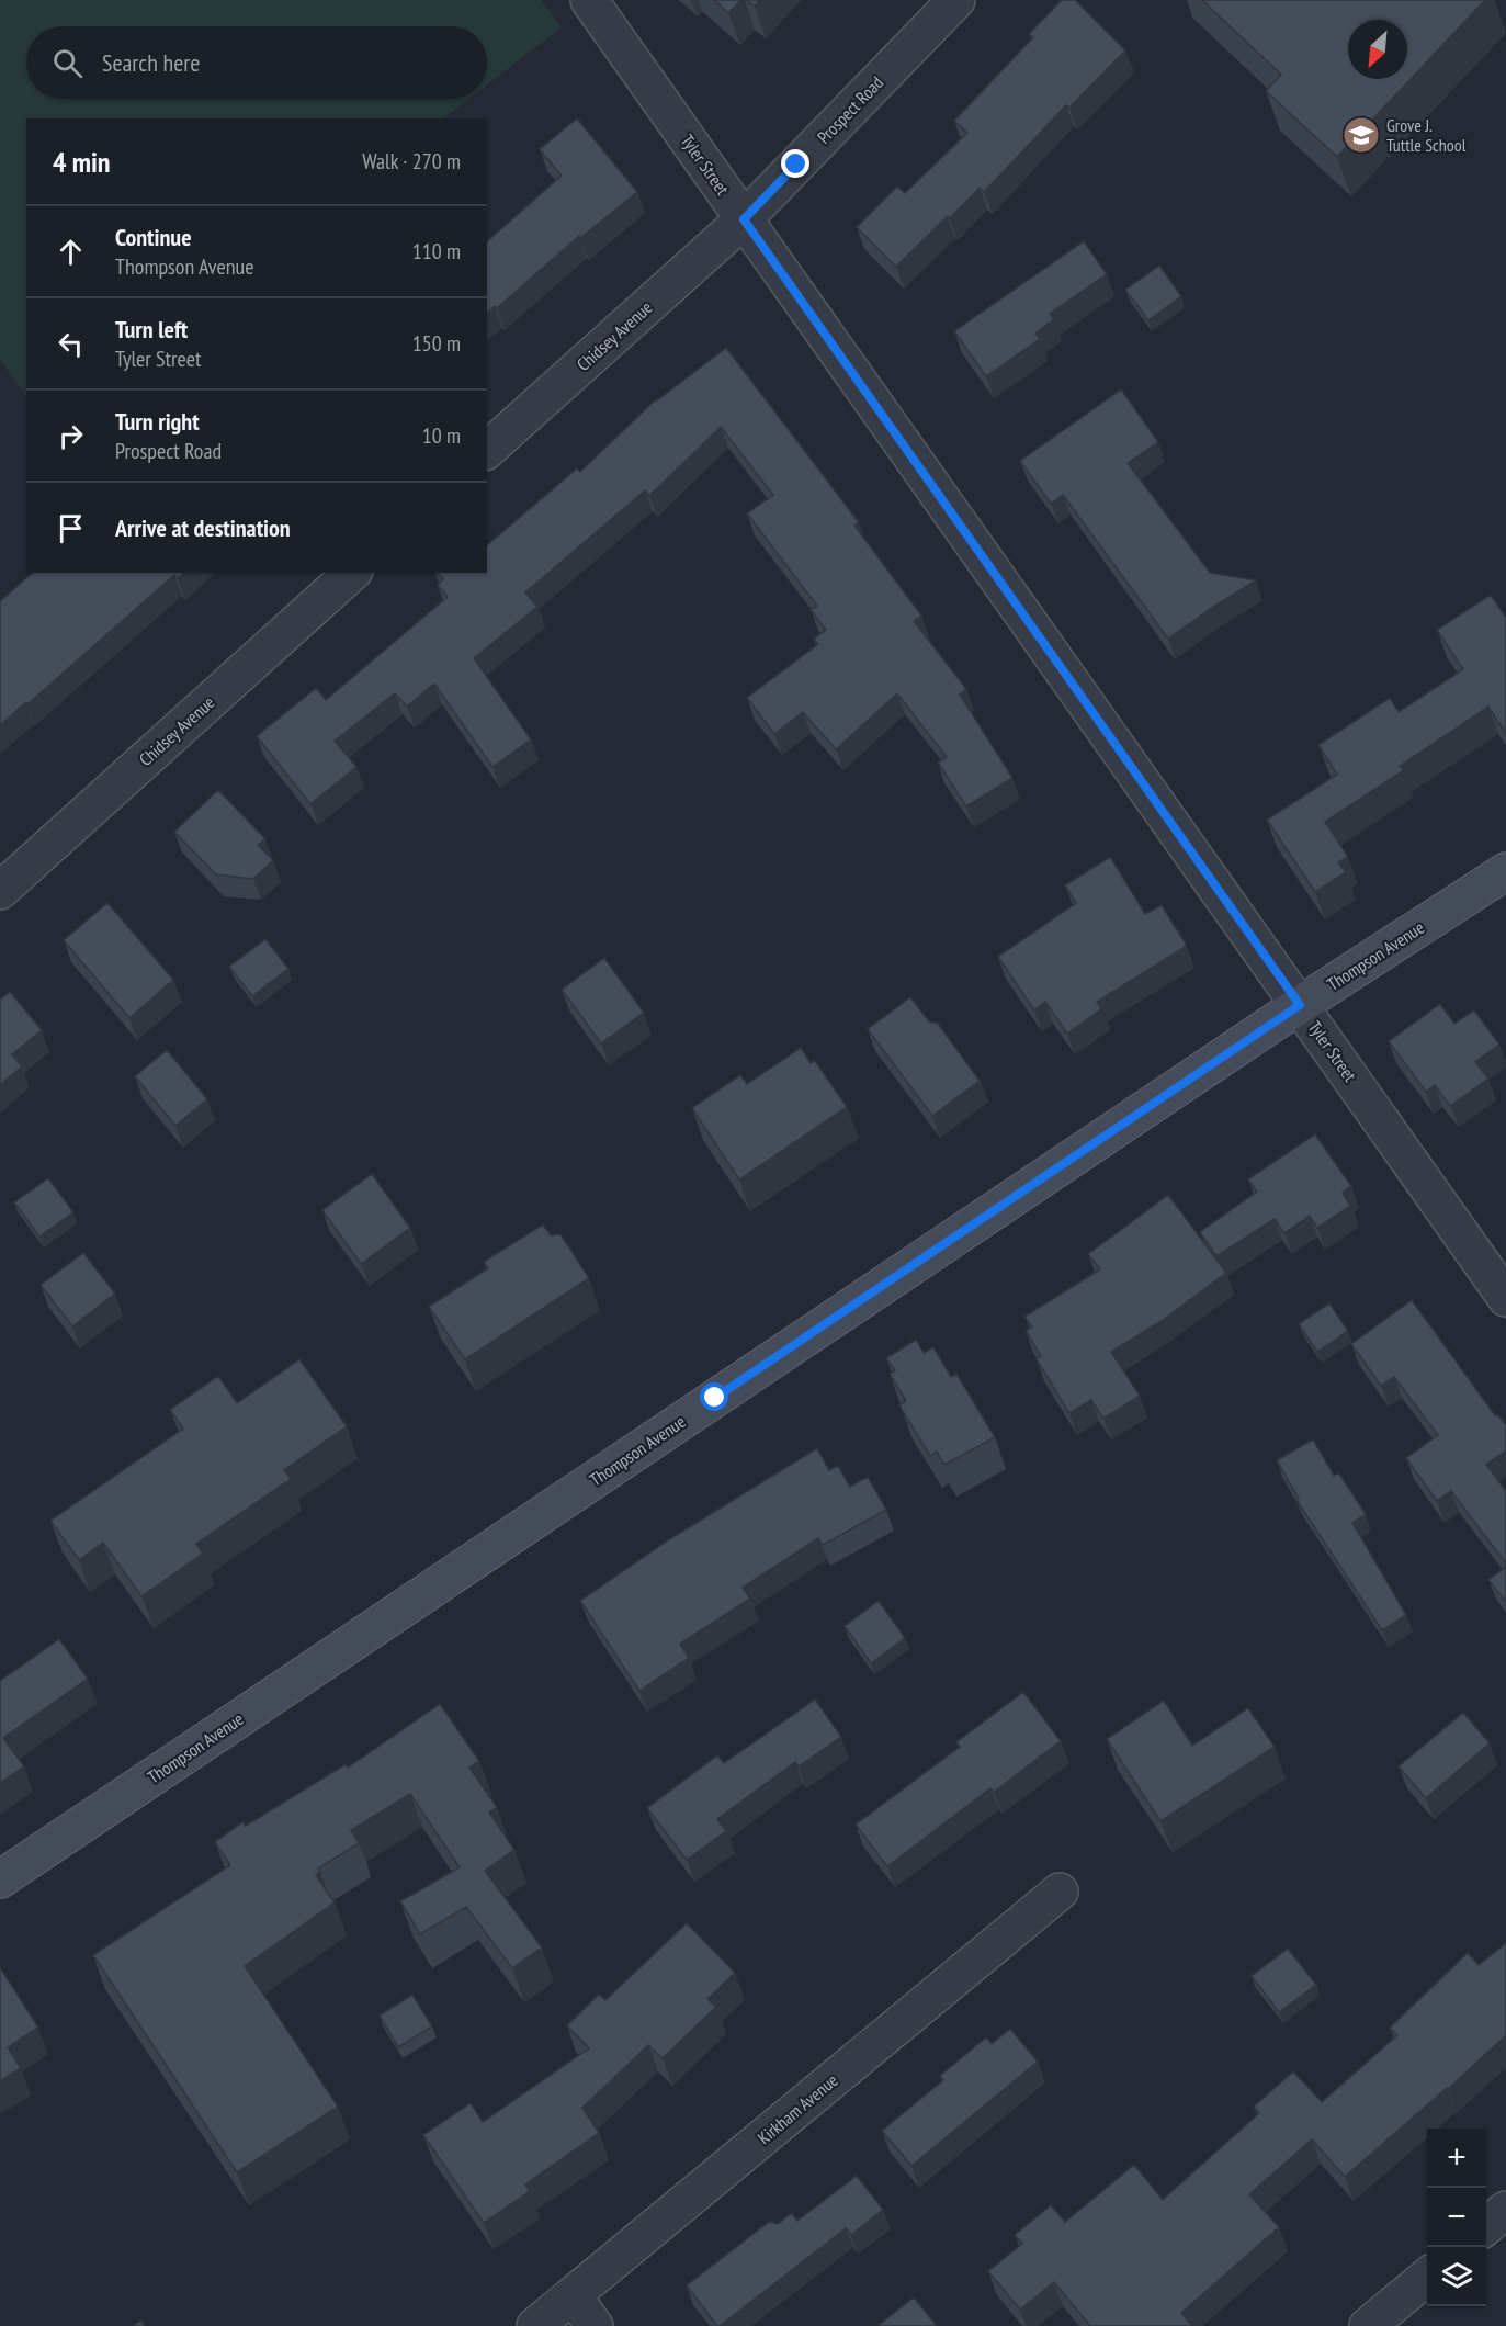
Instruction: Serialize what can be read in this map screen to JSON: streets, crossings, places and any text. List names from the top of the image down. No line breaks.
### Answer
{"streets":{"main road":["Thompson Avenue"],"street":["Prospect Road","Tyler Street","Chidsey Avenue","Kirkham Avenue"]},"crossings":[["Prospect Road","Tyler Street"],["Prospect Road","Chidsey Avenue"],["Tyler Street","Chidsey Avenue"],["Tyler Street","Thompson Avenue"]],"places":{"school or university":["Grove J. Tuttle School"]},"north":"bottom left","page":{"search":"Search here","heading":["4 min","Walk · 270 m"],"list":[["Continue","Thompson Avenue","110 m"],["Turn left","Tyler Street","150 m"],["Turn right","Prospect Road","10 m"],"Arrive at destination"],"map_buttons":["+","−"]}}
